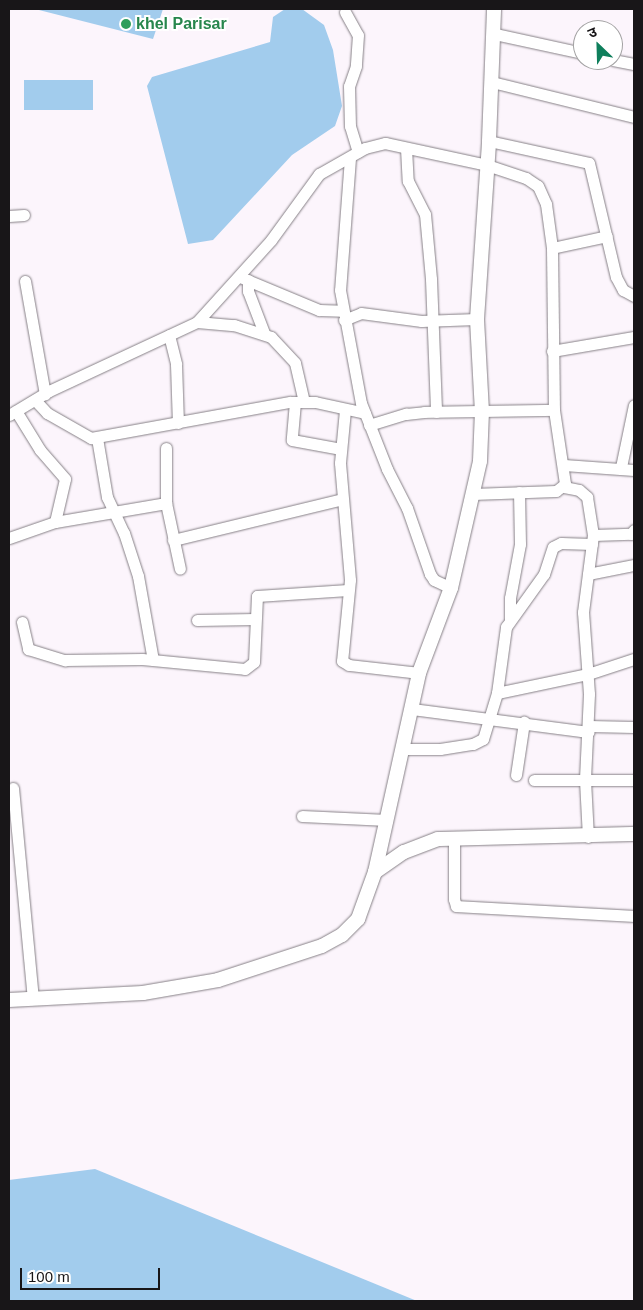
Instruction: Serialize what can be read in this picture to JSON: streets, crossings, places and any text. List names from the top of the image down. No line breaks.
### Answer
{"places":["khel Parisar"],"scale_bar":"100 m","north":"top left"}
